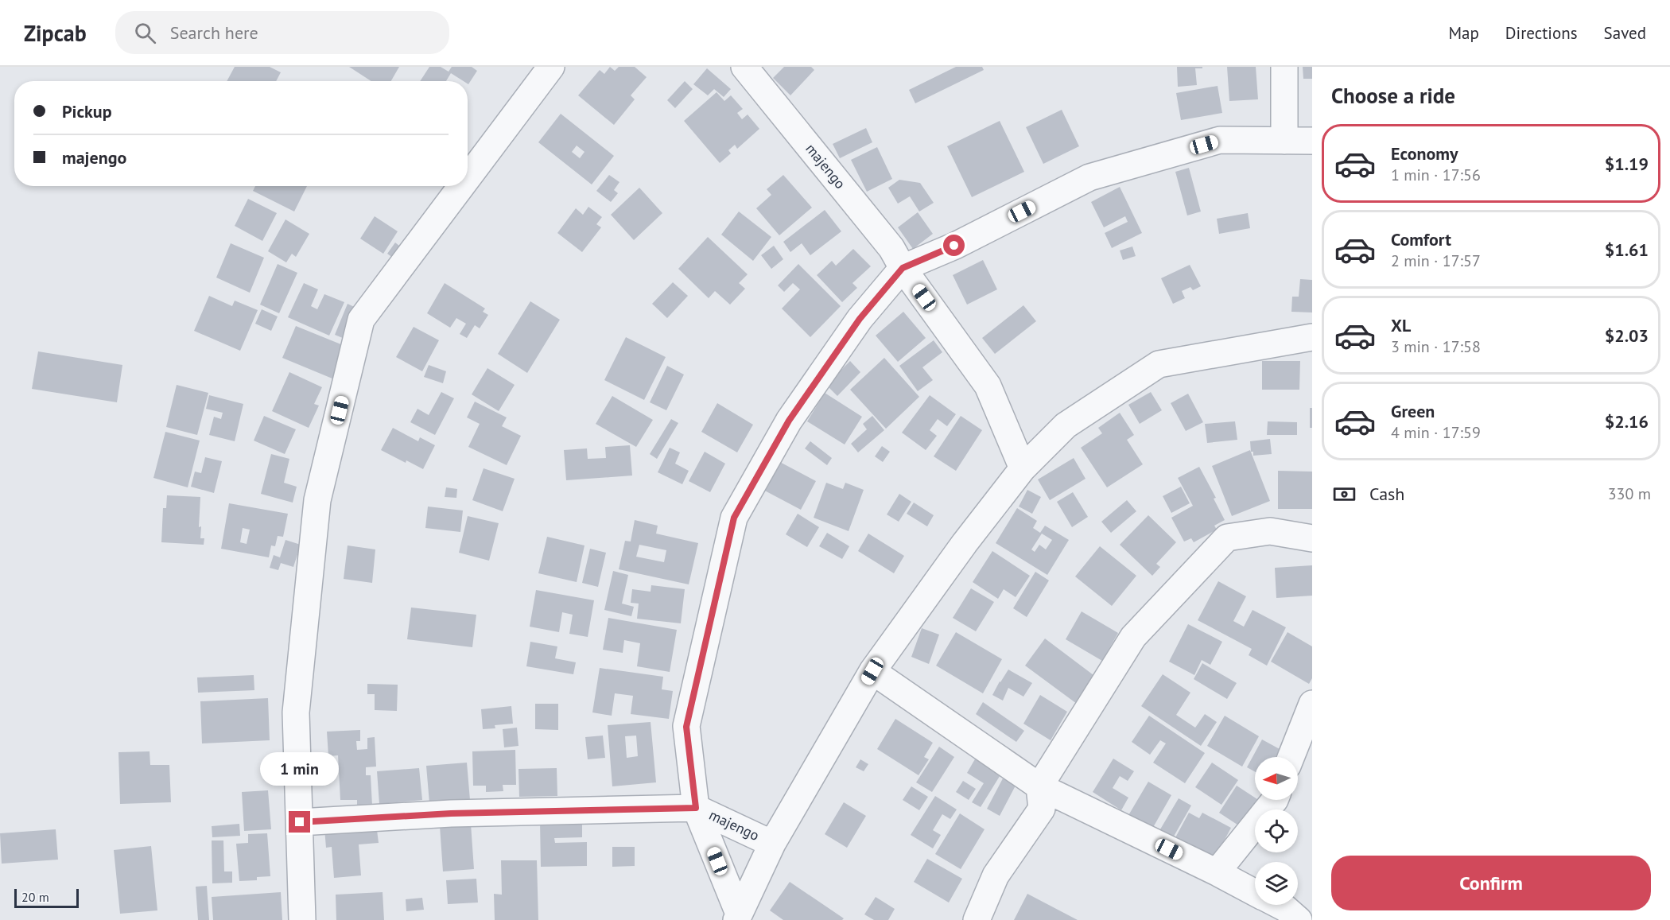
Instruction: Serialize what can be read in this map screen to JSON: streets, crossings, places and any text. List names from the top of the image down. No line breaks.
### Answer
{"streets":{"street":["majengo"]},"scale_bar":"20 m","north":"left","page":{"header":"Zipcab","search":"Search here","nav":["Map","Directions","Saved"],"heading":"Choose a ride","banner":["Pickup","majengo"],"list":[{"name":"Economy","note":"1 min · 17:56","value":"$1.19"},{"name":"Comfort","note":"2 min · 17:57","value":"$1.61"},{"name":"XL","note":"3 min · 17:58","value":"$2.03"},{"name":"Green","note":"4 min · 17:59","value":"$2.16"}],"pay":["Cash","330 m"],"bubble":"1 min","buttons":"Confirm","scale":"20 m"}}
